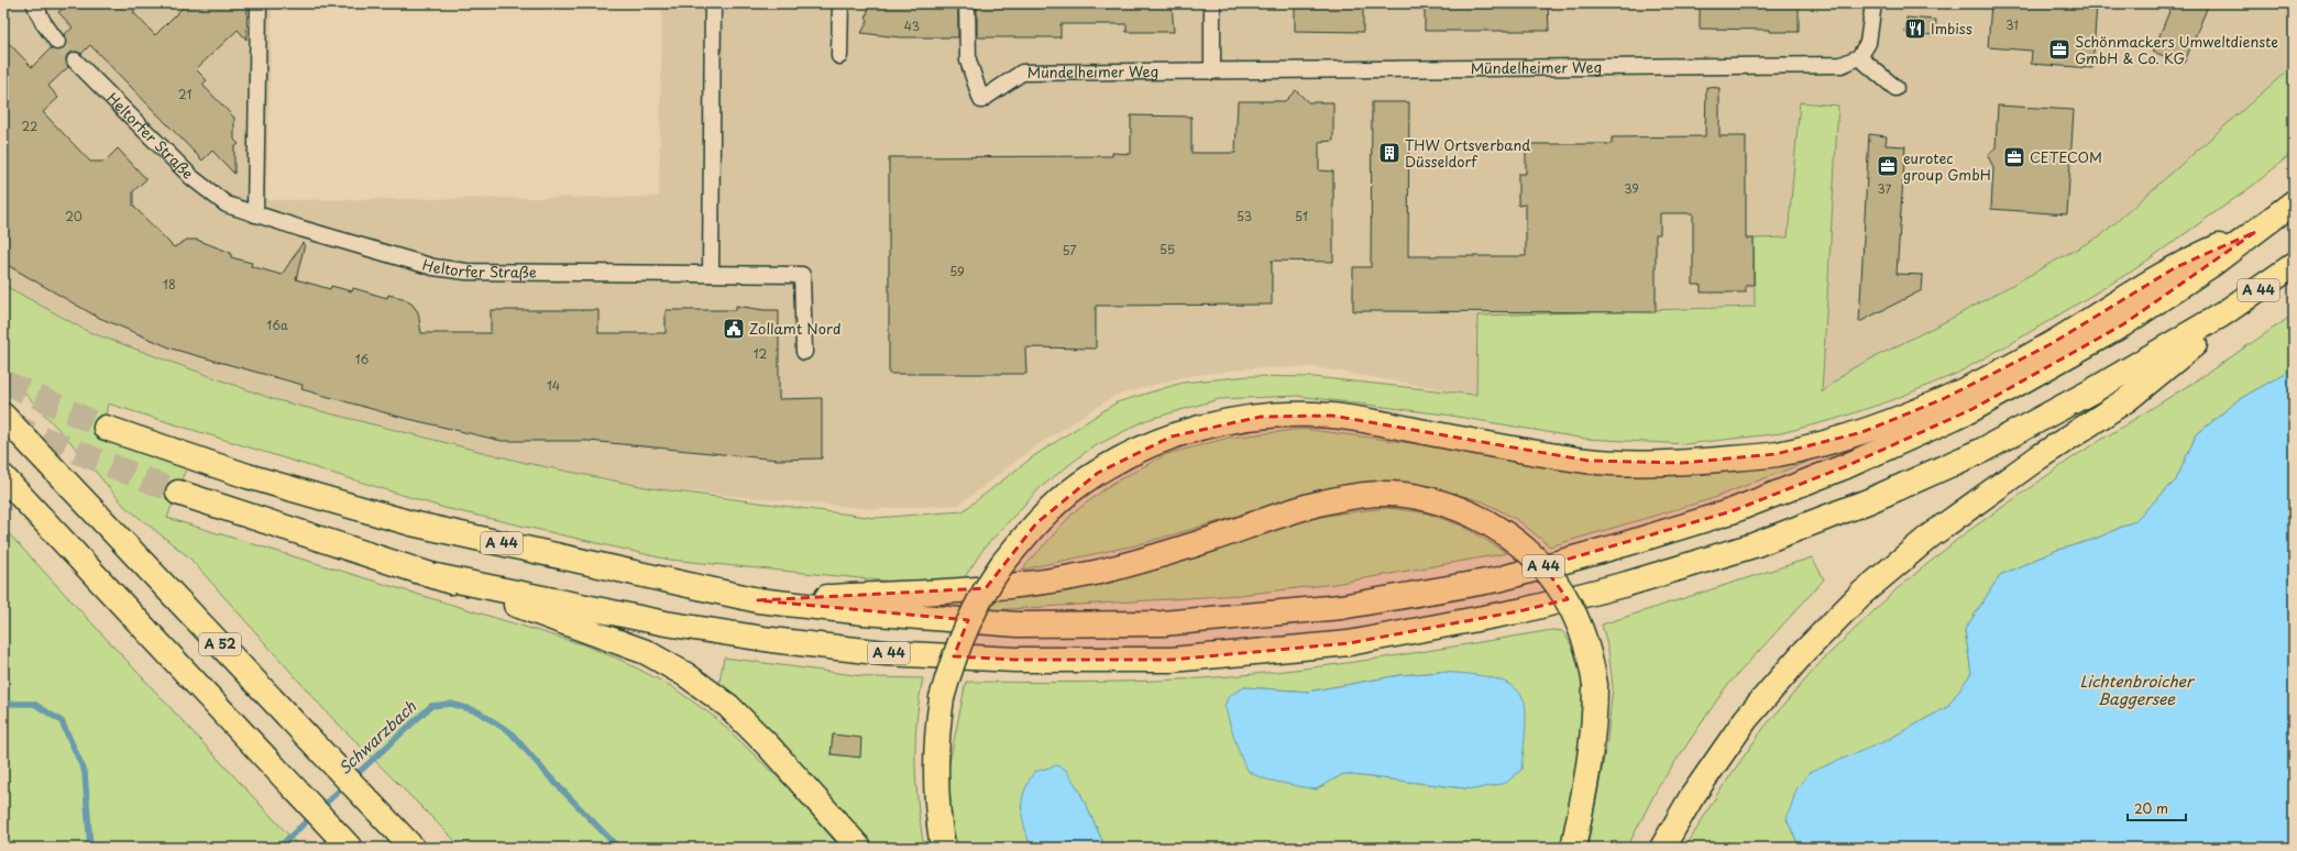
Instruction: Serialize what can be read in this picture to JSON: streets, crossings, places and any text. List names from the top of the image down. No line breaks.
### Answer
{"streets":{"highway":["A 44","A 52"],"street":["Mündelheimer Weg","Heltorfer Straße"]},"water":["Lichtenbroicher Baggersee","Schwarzbach"],"places":{"restaurant":["Imbiss"],"office":["Schönmackers Umweltdienste GmbH & Co. KG","CETECOM","eurotec group GmbH"],"building":["THW Ortsverband Düsseldorf"],"public building":["Zollamt Nord"]},"house_numbers":["31","43","21","22","39","37","20","53","51","55","57","59","18","16a","12","16","14"],"scale_bar":"20 m"}
